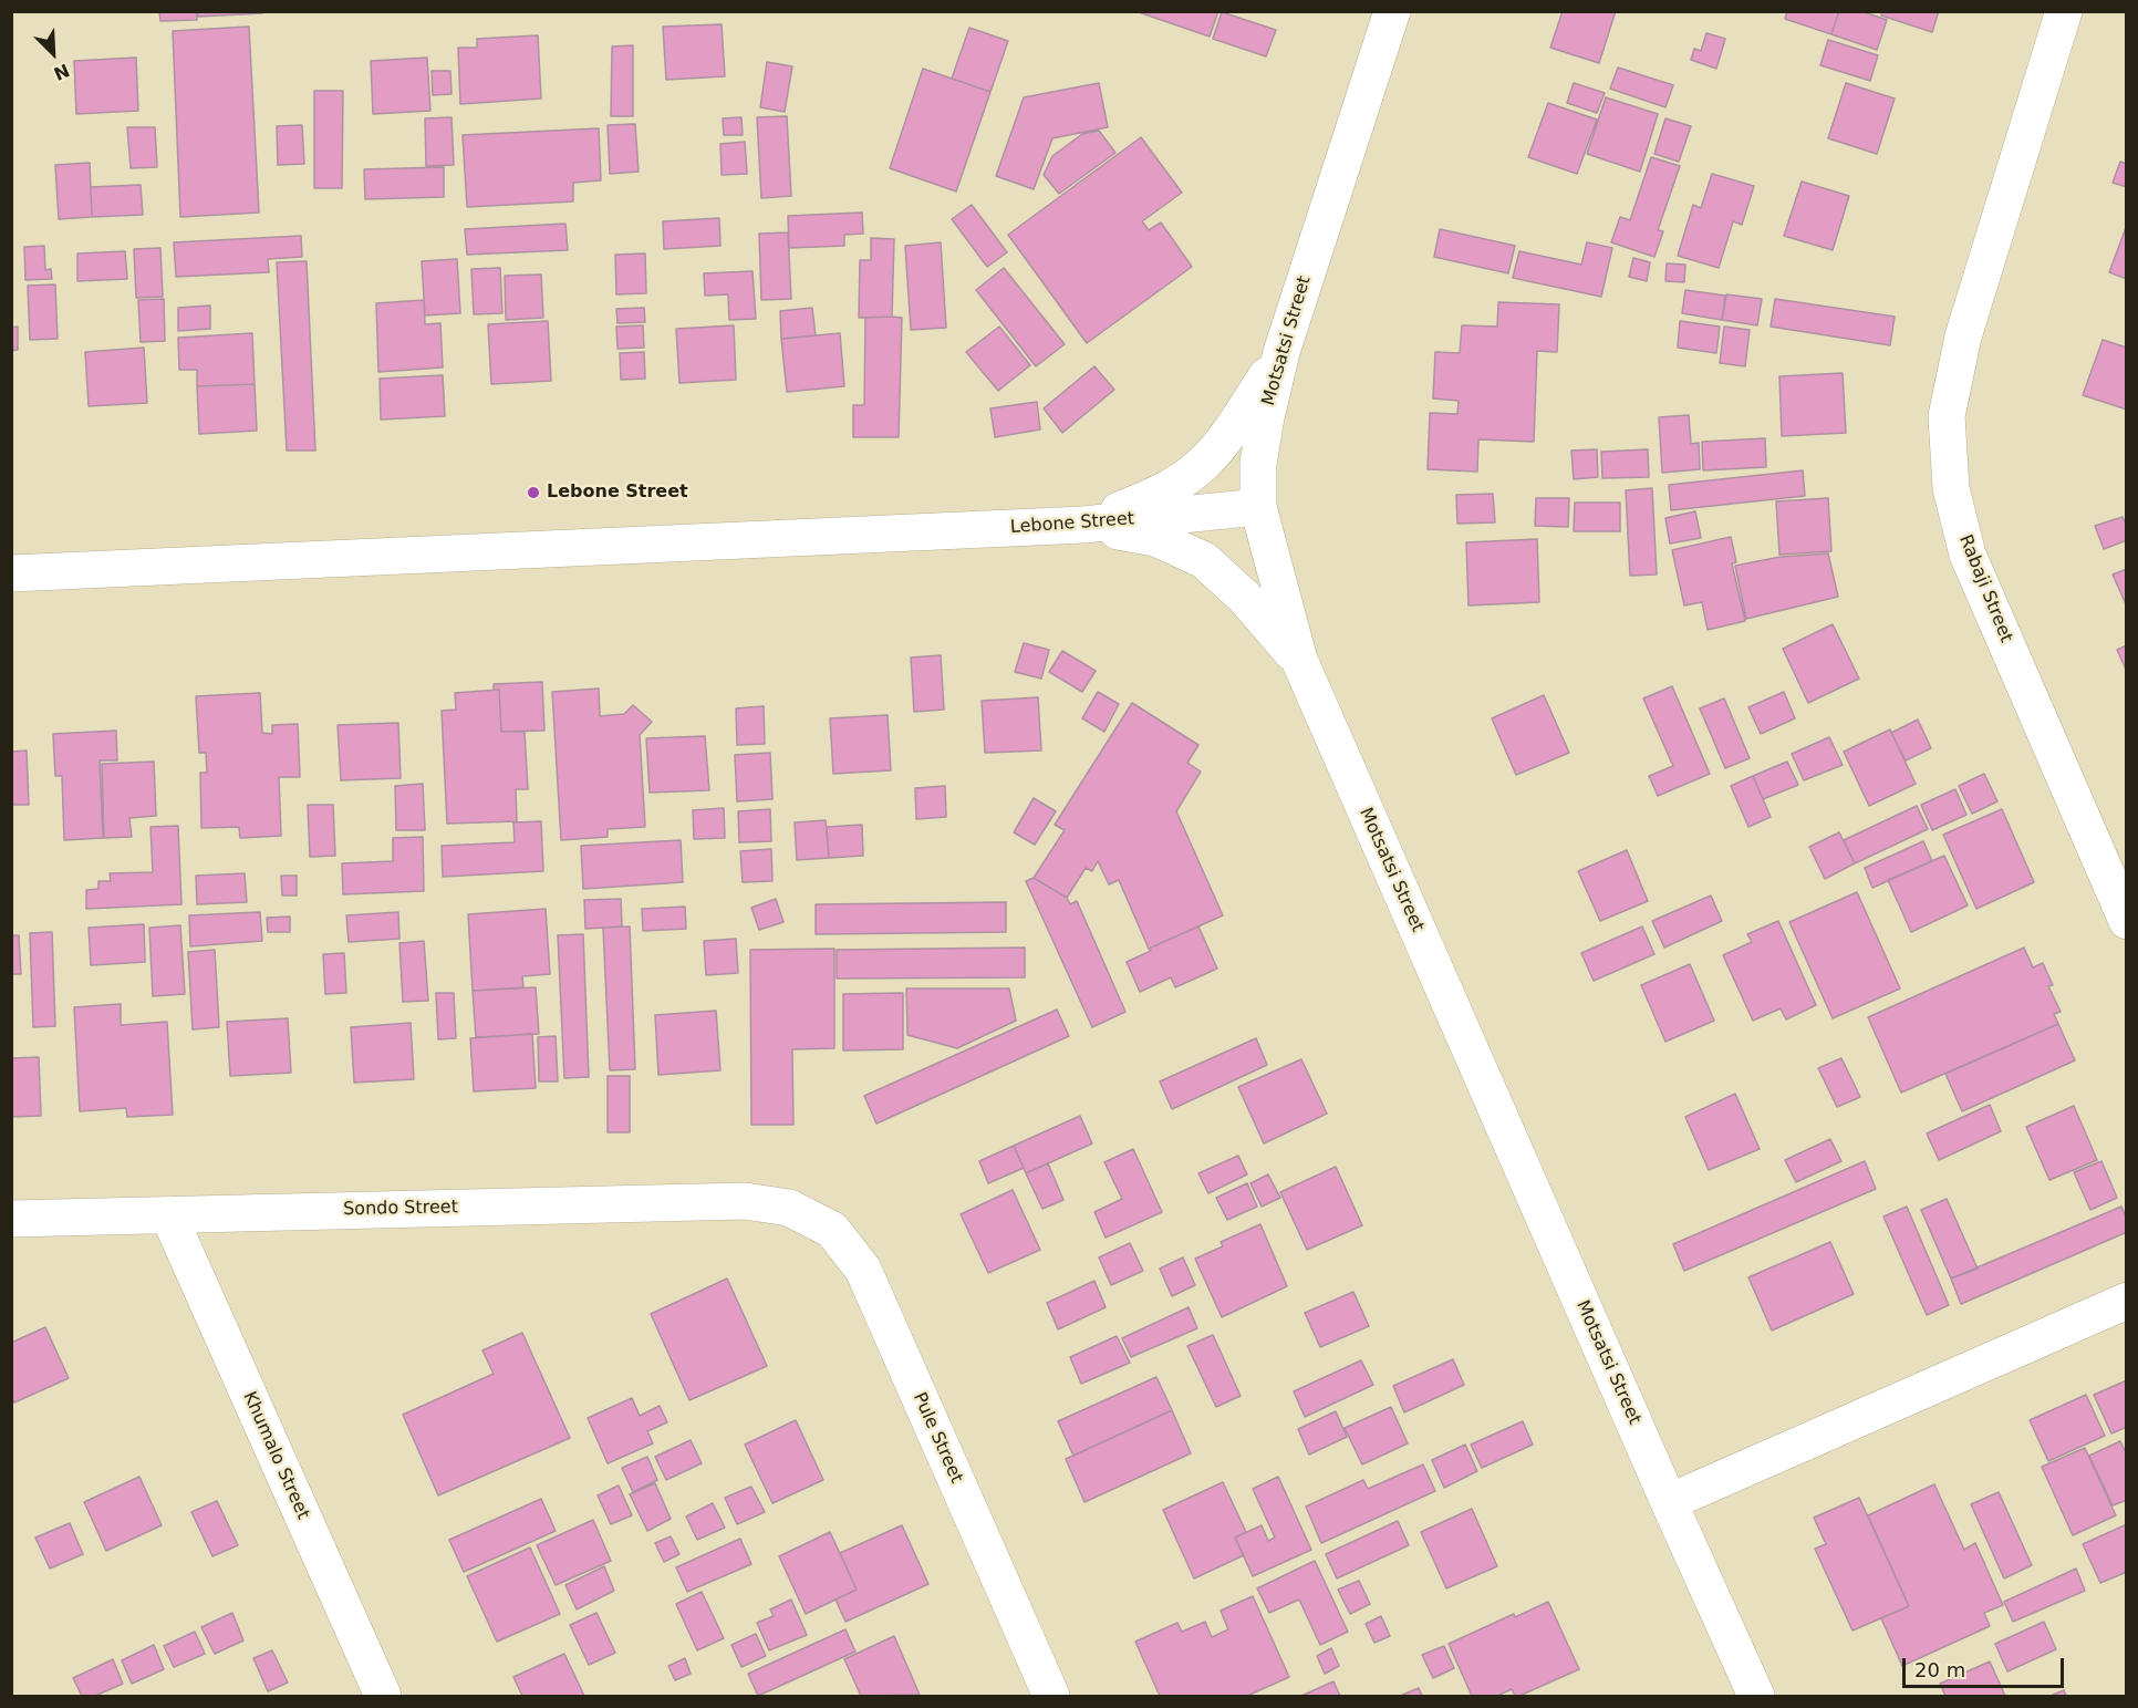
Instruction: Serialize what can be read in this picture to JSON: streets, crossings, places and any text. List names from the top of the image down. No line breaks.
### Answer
{"streets":{"street":["Motsatsi Street","Lebone Street","Rabaji Street","Sondo Street","Pule Street","Khumalo Street"]},"crossings":[["Motsatsi Street","Lebone Street"],["Sondo Street","Pule Street"],["Sondo Street","Khumalo Street"]],"places":["Lebone Street"],"scale_bar":"20 m","north":"bottom right"}
